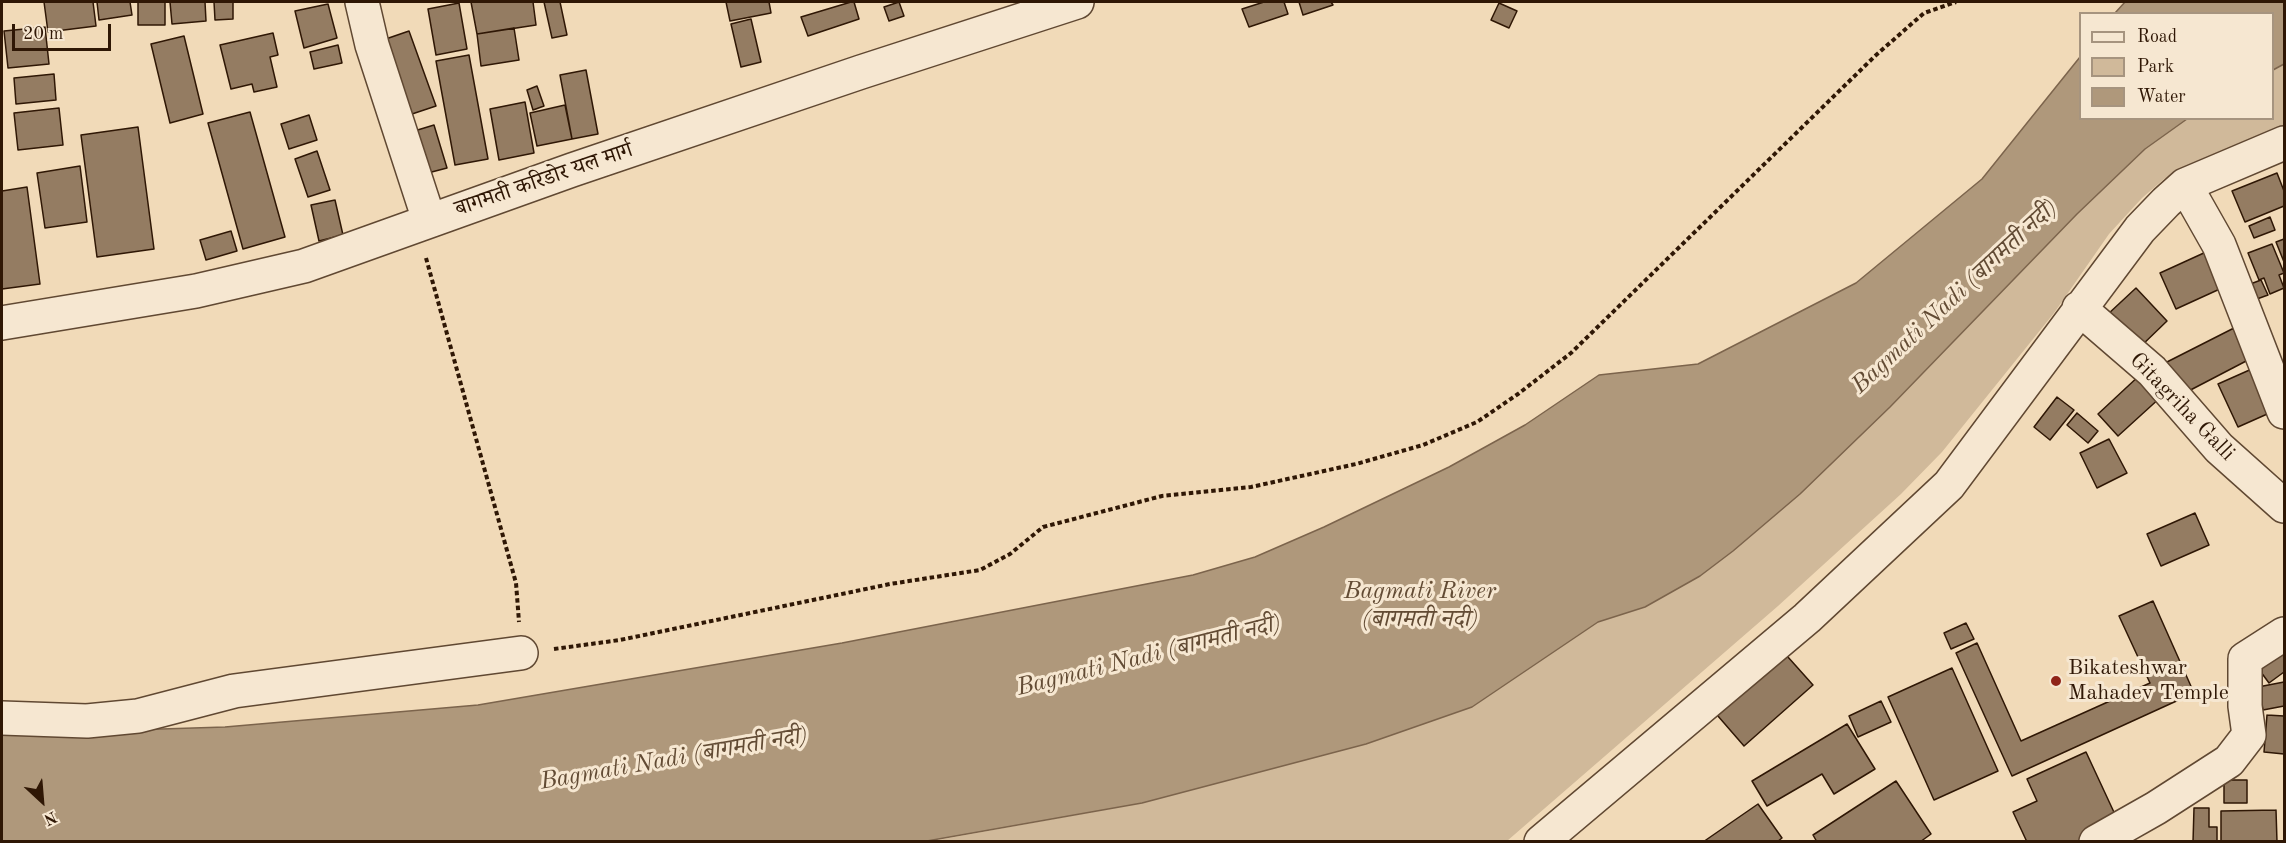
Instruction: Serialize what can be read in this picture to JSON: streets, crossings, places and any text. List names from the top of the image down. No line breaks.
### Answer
{"streets":{"street":["बागमती करिडोर यल मार्ग","Gitagriha Galli"]},"water":["Bagmati Nadi (बागमती नदी)","Bagmati River (बागमती नदी)"],"places":["Bikateshwar Mahadev Temple"],"legend":["Road","Park","Water"],"scale_bar":"20 m","north":"bottom right"}
